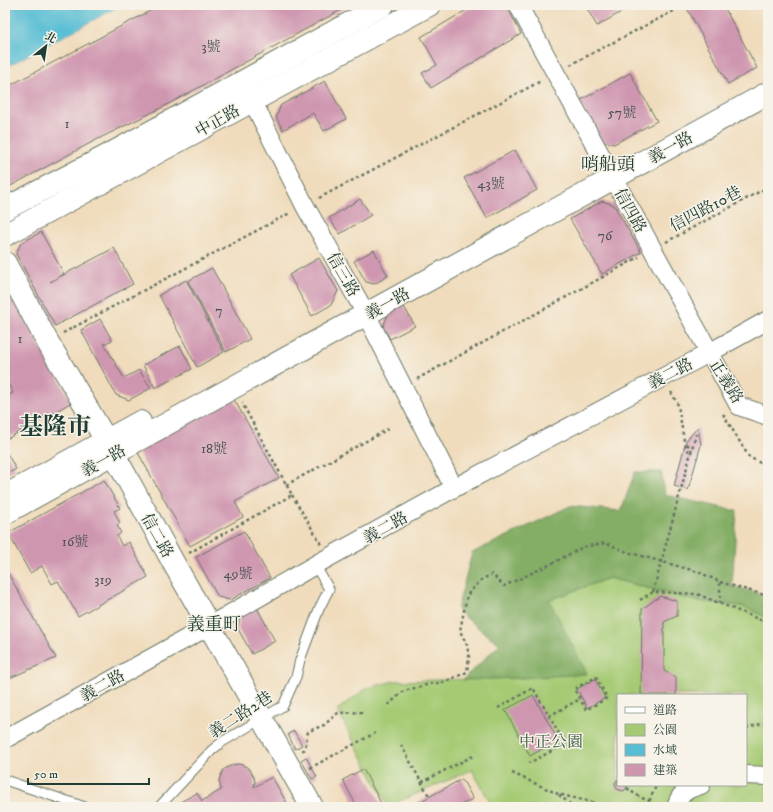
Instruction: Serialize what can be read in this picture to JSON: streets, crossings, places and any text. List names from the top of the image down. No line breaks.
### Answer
{"streets":{"main road":["中正路","義一路","信二路"],"street":["信四路","信三路","義二路","正義路"],"lane":["義二路2巷"],"path":["信四路10巷"]},"crossings":[["中正路","信三路"],["義一路","信四路"],["義一路","信三路"],["義一路","信二路"],["信四路10巷","信四路"],["信四路10巷","信三路"],["信四路","義二路"],["信四路","正義路"],["信三路","義二路"],["義二路","正義路"],["義二路","信二路"],["義二路","義二路2巷"],["信二路","義二路2巷"]],"districts":["哨船頭","基隆市","義重町"],"parks":["中正公園"],"house_numbers":["3號","57號","1","43號","76","7","1","18號","16號","49號","319"],"legend":["道路","公園","水域","建築"],"scale_bar":"50 m","north":"top right"}
